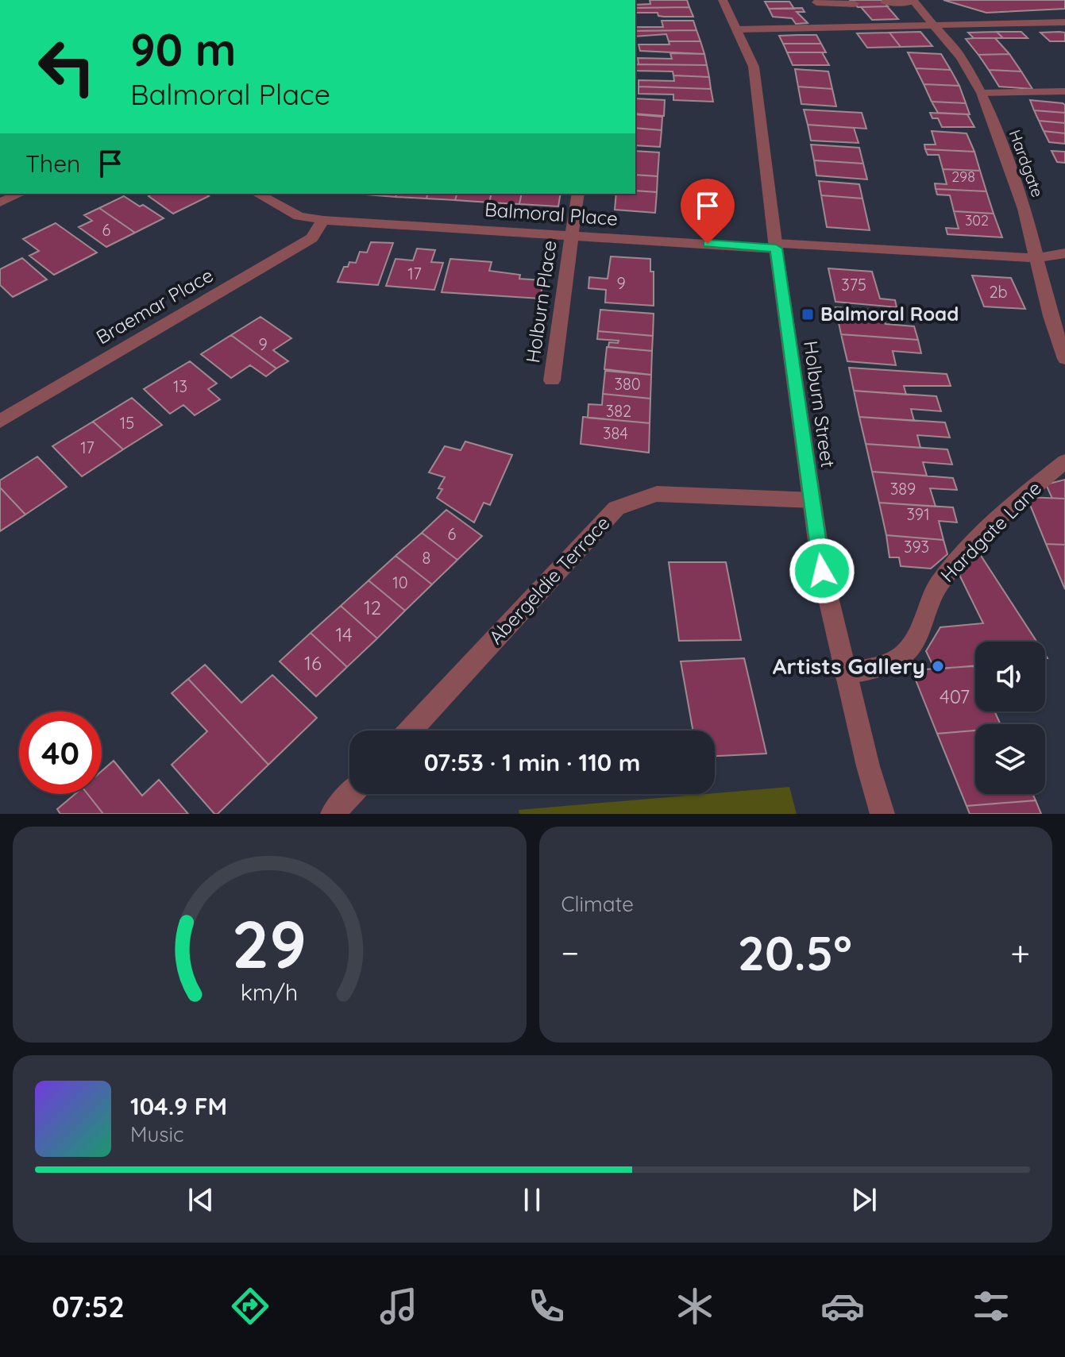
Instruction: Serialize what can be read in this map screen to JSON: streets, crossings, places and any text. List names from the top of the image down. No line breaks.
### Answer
{"streets":{"street":["Hardgate","Balmoral Place","Holburn Place","Braemar Place","Holburn Street","Hardgate Lane","Abergeldie Terrace"]},"crossings":[["Balmoral Place","Holburn Place"],["Balmoral Place","Braemar Place"],["Balmoral Place","Holburn Street"],["Holburn Street","Hardgate Lane"],["Holburn Street","Abergeldie Terrace"]],"places":{"transit":["Balmoral Road"],"other":["Artists Gallery"]},"house_numbers":["298","302","6","17","9","375","2b","9","380","13","382","15","384","17","389","391","6","393","8","10","12","14","16","407"],"page":{"turn":["90 m","Balmoral Place"],"then":"Then","limit":"40","trip":"07:53 · 1 min · 110 m","tile":"Climate","heat":["−","20.5°","+"],"song":["104.9 FM","Music"],"tabs":"07:52","gauge":["29","km/h"]}}
